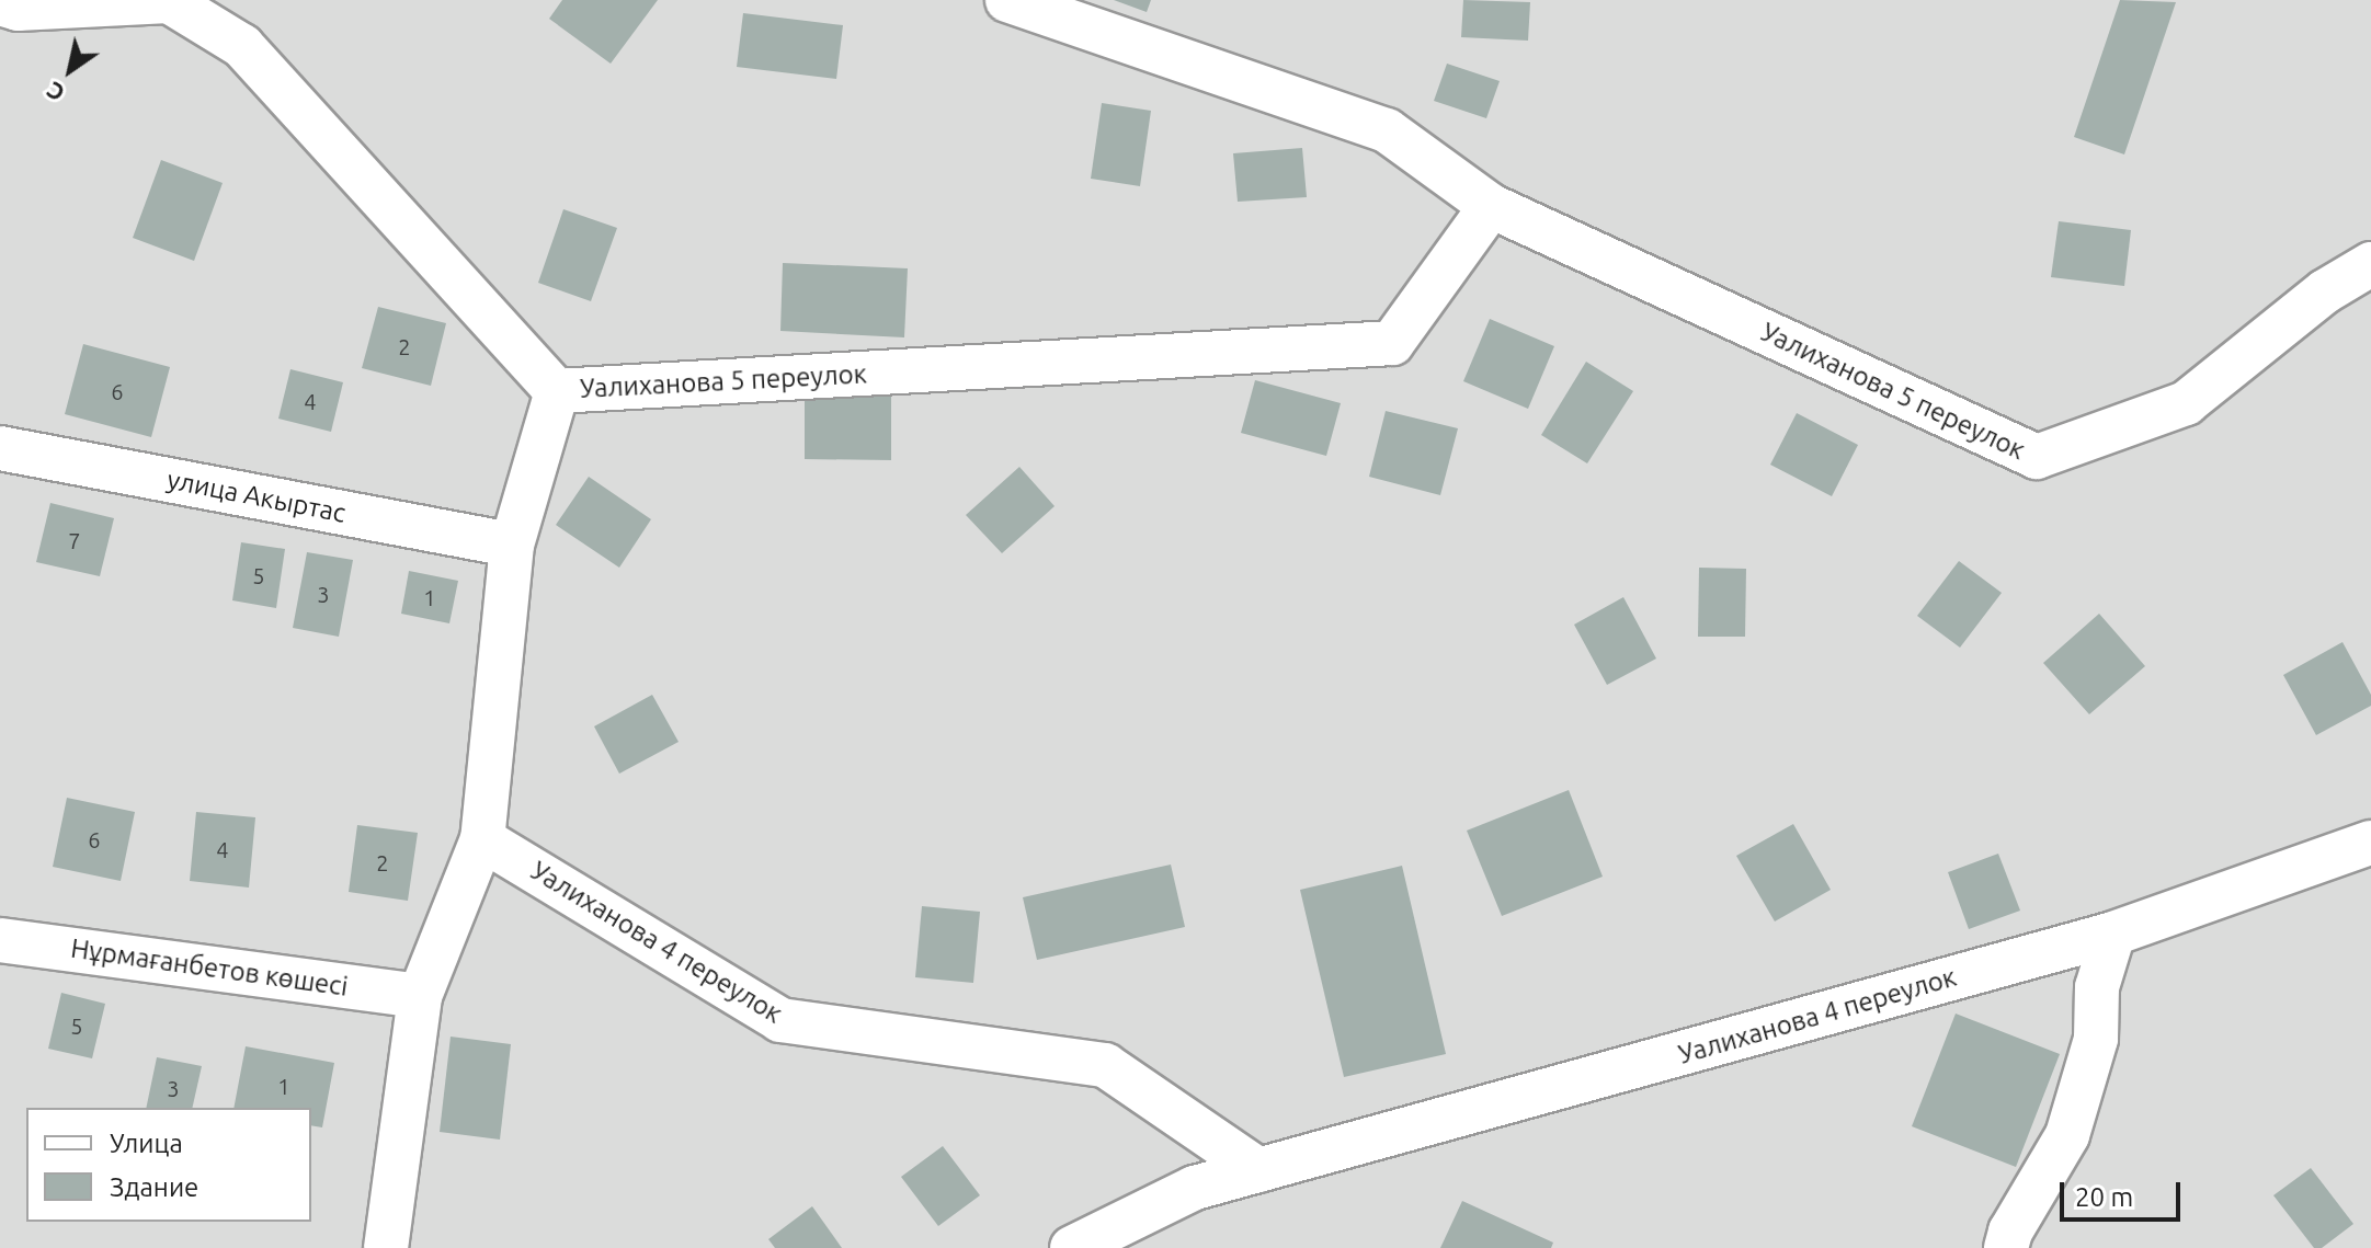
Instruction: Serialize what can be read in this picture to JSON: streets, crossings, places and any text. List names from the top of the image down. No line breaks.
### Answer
{"streets":{"street":["Уалиханова 5 переулок","улица Акыртас","Уалиханова 4 переулок","Нұрмағанбетов көшесі"]},"house_numbers":["2","6","4","7","5","3","1","6","4","2","5","1","3"],"legend":["Улица","Здание"],"scale_bar":"20 m","north":"bottom left"}
